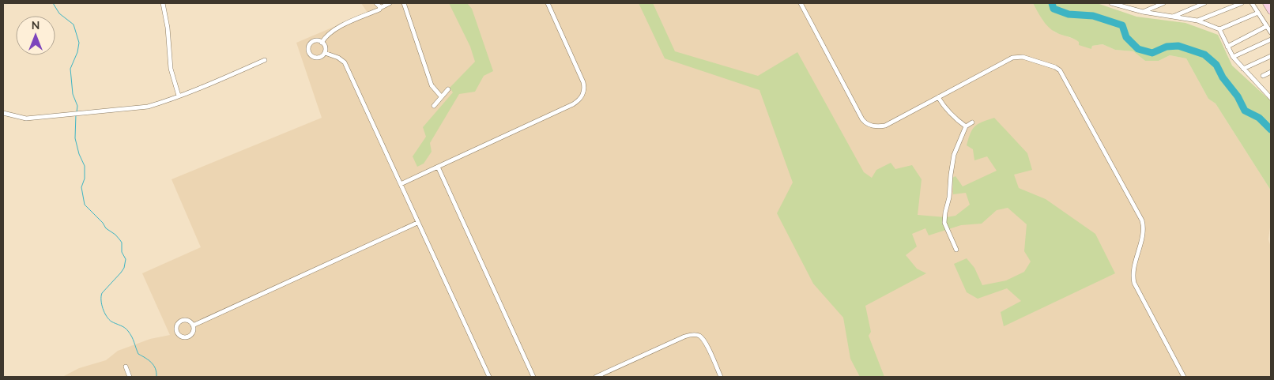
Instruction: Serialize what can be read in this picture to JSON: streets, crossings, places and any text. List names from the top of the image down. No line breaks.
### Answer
{"north":"top"}
